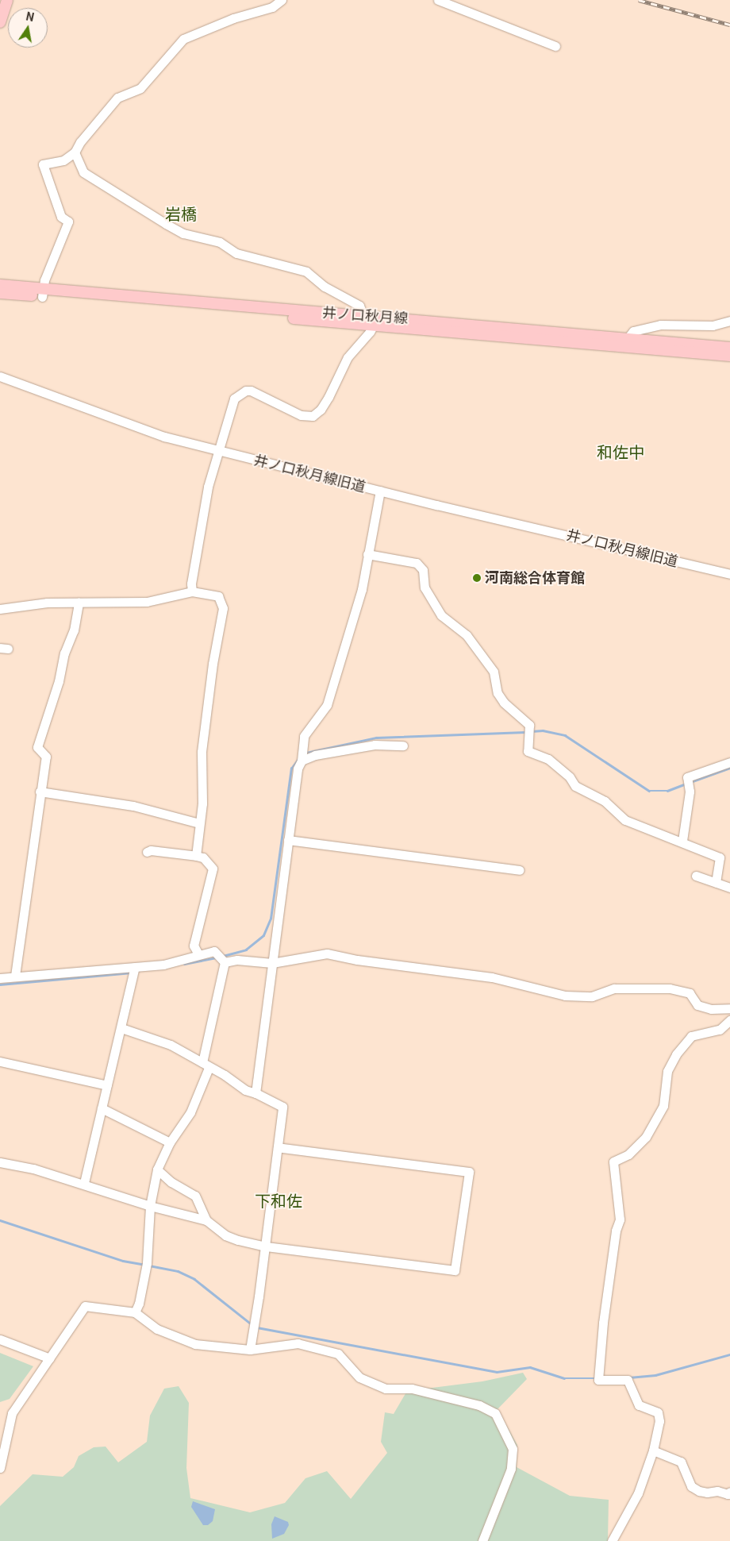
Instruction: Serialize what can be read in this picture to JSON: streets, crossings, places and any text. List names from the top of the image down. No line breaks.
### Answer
{"streets":{"main road":["井ノ口秋月線"],"street":["井ノ口秋月線旧道"]},"districts":["岩橋","和佐中","下和佐"],"places":["河南総合体育館"],"north":"top"}
